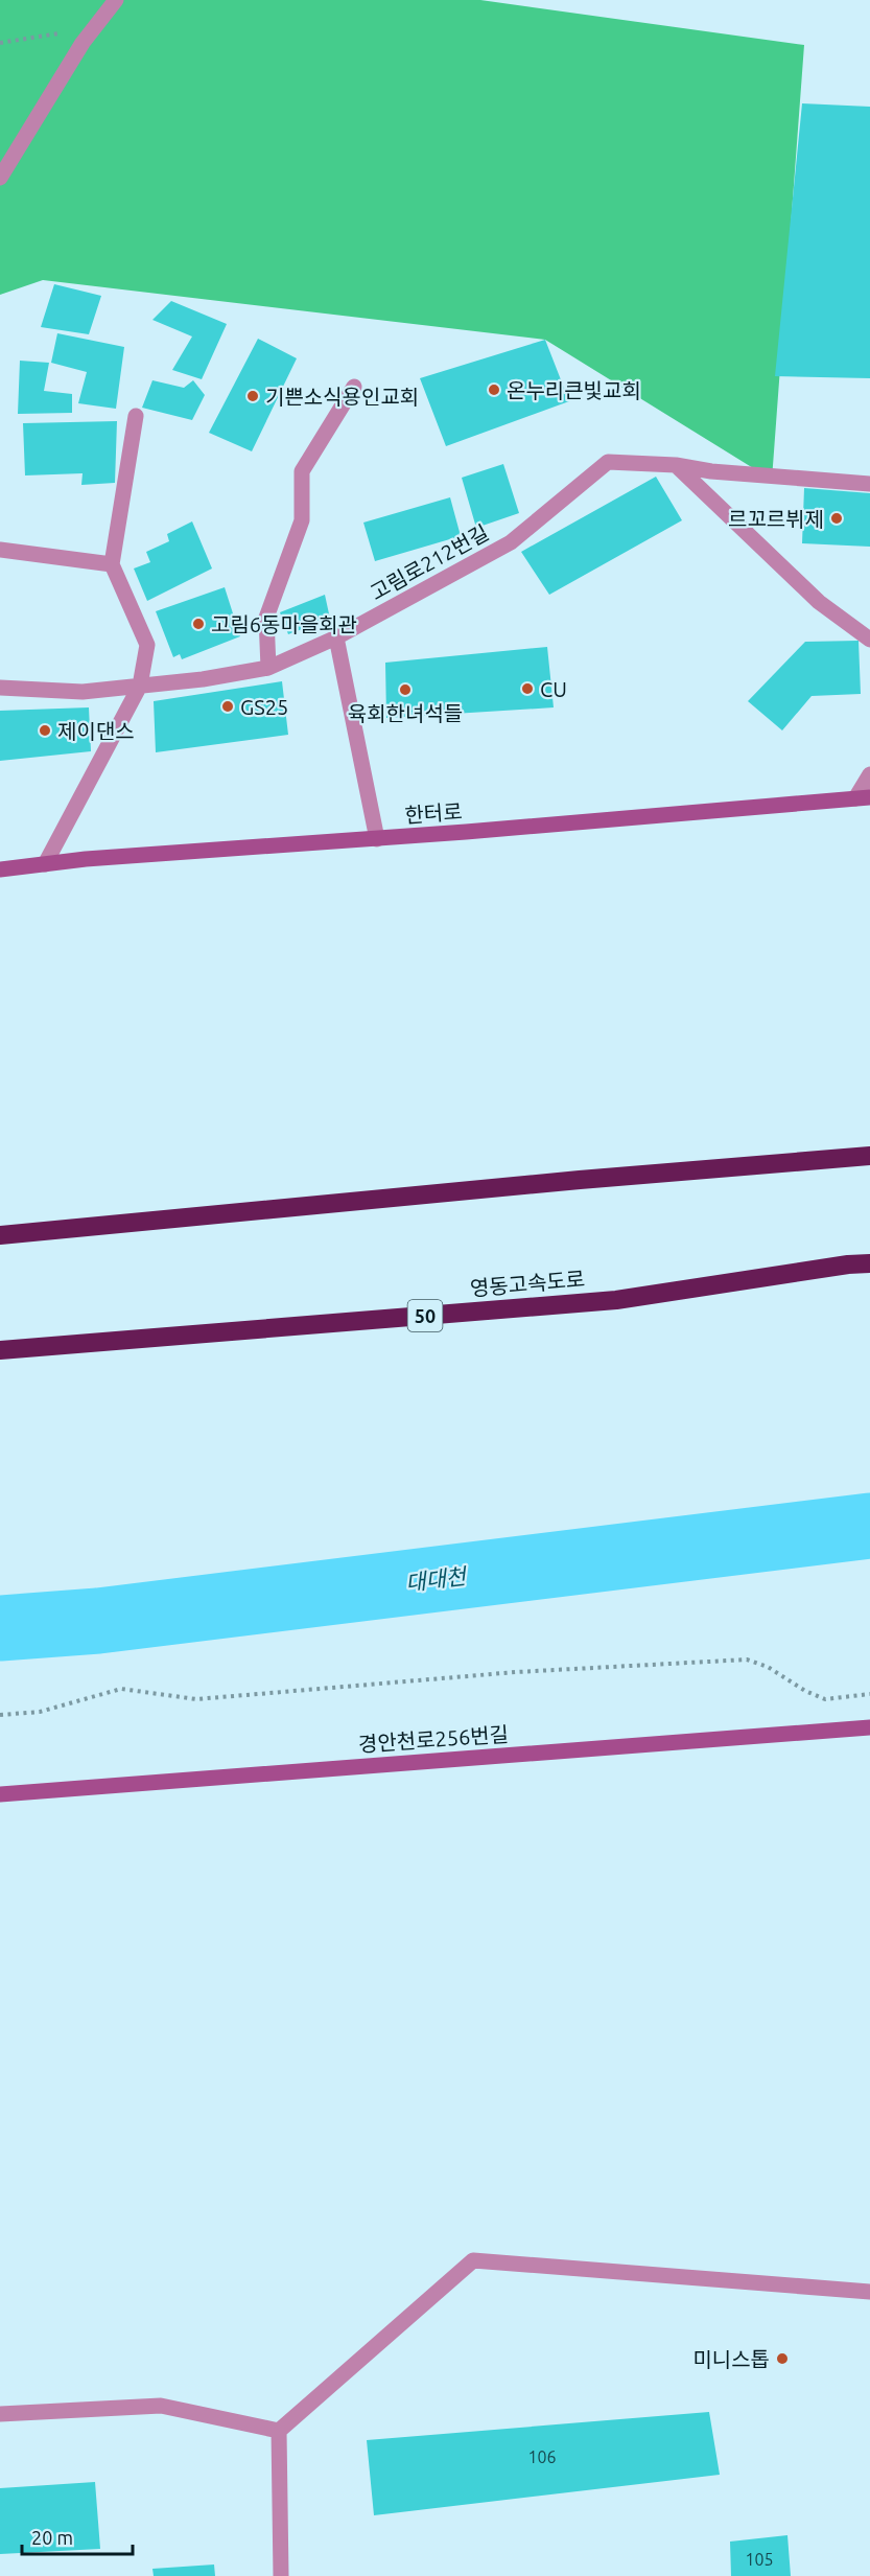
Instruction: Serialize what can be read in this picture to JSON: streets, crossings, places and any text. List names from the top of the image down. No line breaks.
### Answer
{"streets":{"highway":["영동고속도로","50"],"street":["고림로212번길","한터로","경안천로256번길"]},"water":["대대천"],"places":["온누리큰빛교회","기쁜소식용인교회","르꼬르뷔제","고림6동마을회관","CU","육회한녀석들","GS25","제이댄스","미니스톱"],"house_numbers":["106","105"],"scale_bar":"20 m"}
